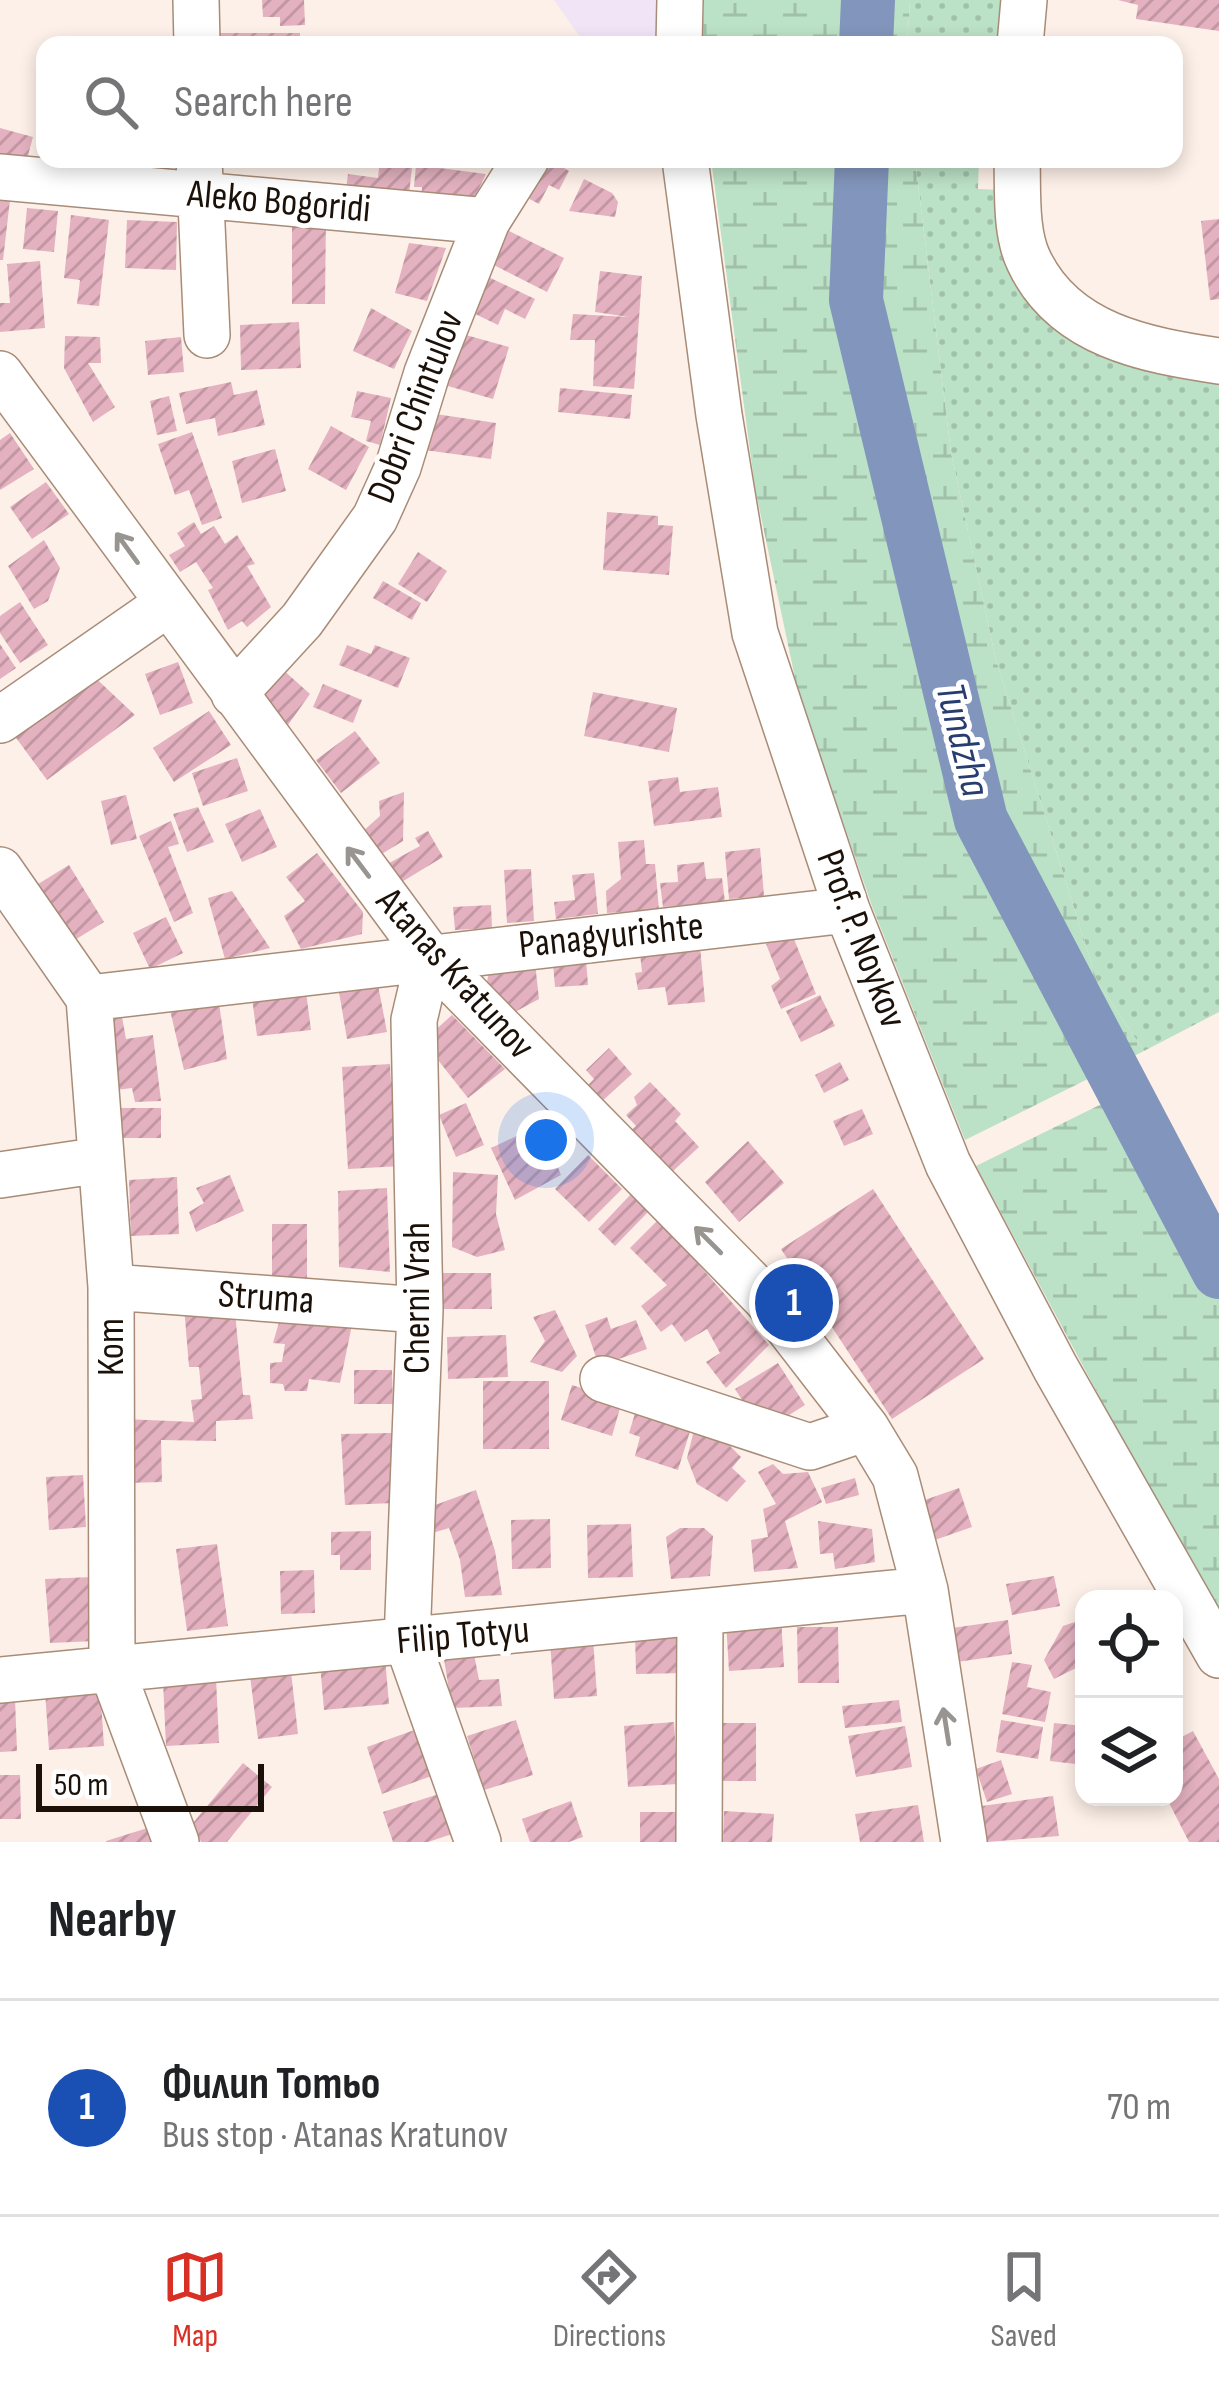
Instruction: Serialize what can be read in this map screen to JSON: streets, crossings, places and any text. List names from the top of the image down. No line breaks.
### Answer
{"streets":{"street":["Aleko Bogoridi","Dobri Chintulov","Panagyurishte","Prof. P. Noykov","Atanas Kratunov","Struma","Cherni Vrah","Kom","Filip Totyu"]},"crossings":[["Aleko Bogoridi","Dobri Chintulov"],["Dobri Chintulov","Atanas Kratunov"],["Panagyurishte","Prof. P. Noykov"],["Panagyurishte","Atanas Kratunov"],["Panagyurishte","Cherni Vrah"],["Panagyurishte","Kom"],["Atanas Kratunov","Cherni Vrah"],["Atanas Kratunov","Filip Totyu"],["Struma","Cherni Vrah"],["Struma","Kom"],["Cherni Vrah","Filip Totyu"],["Kom","Filip Totyu"]],"one_way":["Atanas Kratunov"],"water":["Tundzha"],"scale_bar":"50 m","page":{"search":"Search here","pins":"1","scale":"50 m","heading":"Nearby","list":[{"mark":"1","name":"Филип Тотьо","note":"Bus stop · Atanas Kratunov","value":"70 m"}],"nav":["Map","Directions","Saved"]}}
